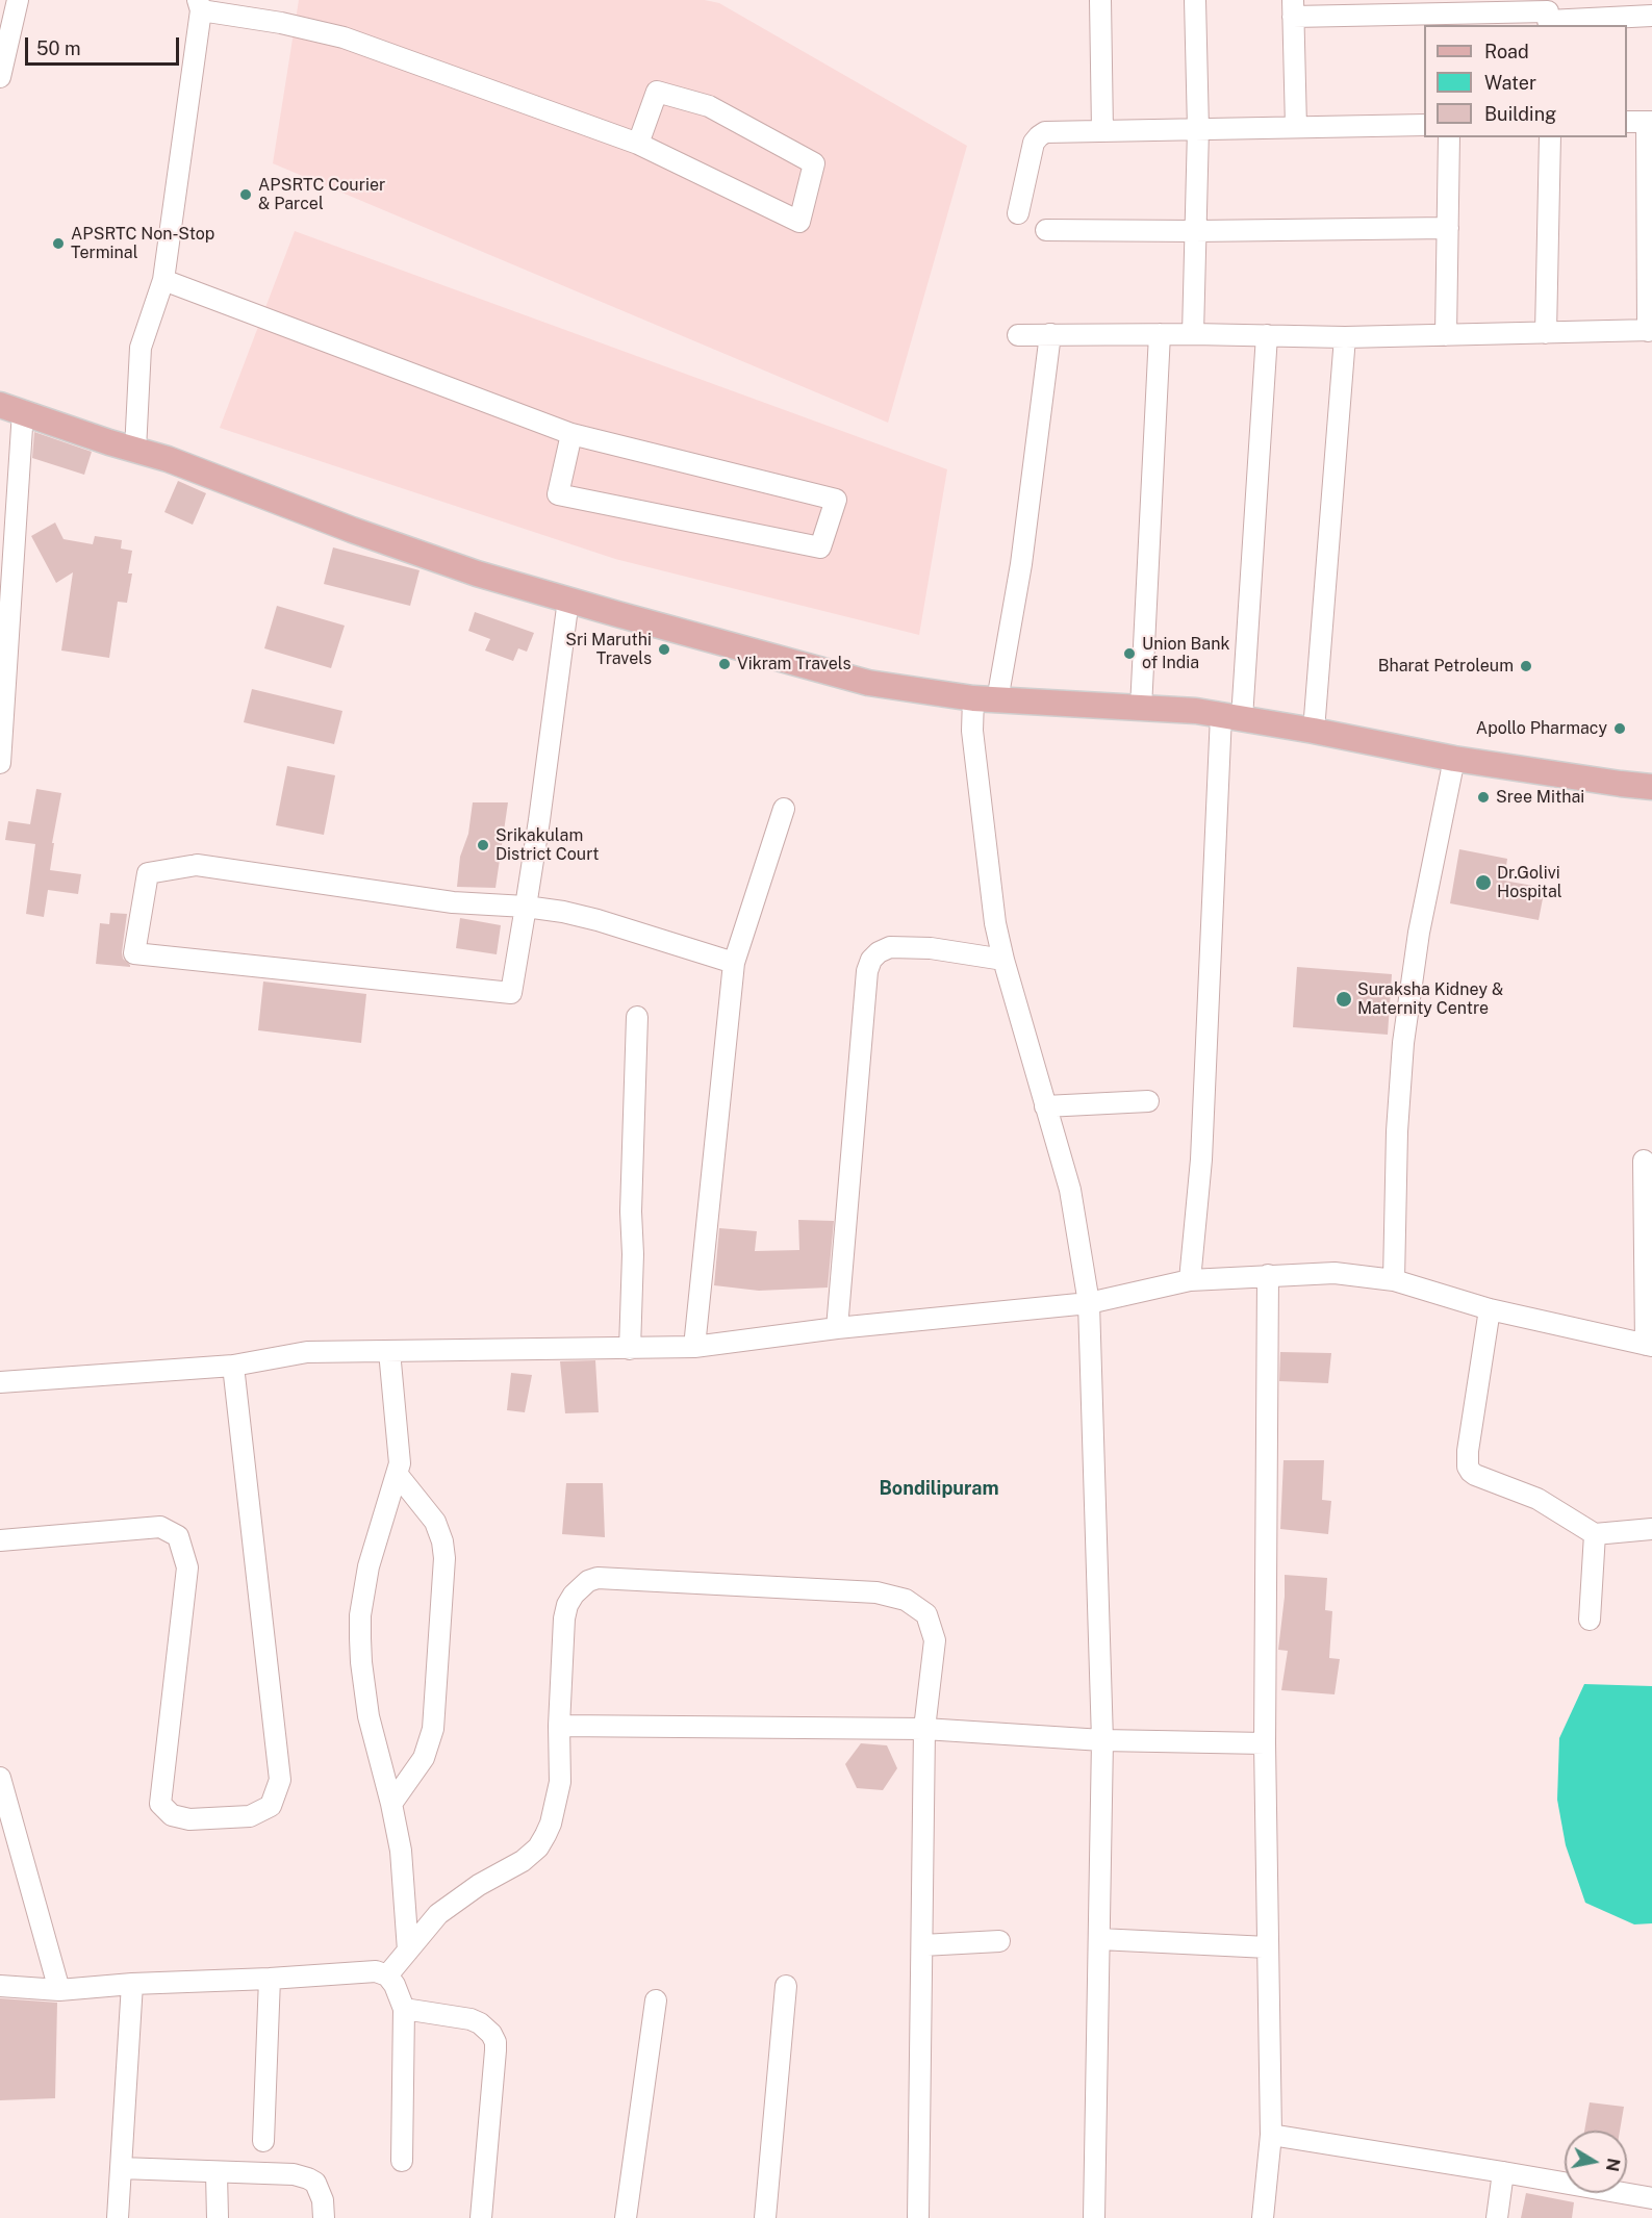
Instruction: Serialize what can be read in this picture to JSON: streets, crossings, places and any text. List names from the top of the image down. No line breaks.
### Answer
{"districts":["Bondilipuram"],"places":["APSRTC Courier & Parcel","APSRTC Non-Stop Terminal","Sri Maruthi Travels","Union Bank of India","Vikram Travels","Bharat Petroleum","Apollo Pharmacy","Sree Mithai","Srikakulam District Court","Dr.Golivi Hospital","Suraksha Kidney & Maternity Centre"],"legend":["Road","Water","Building"],"scale_bar":"50 m","north":"right"}
